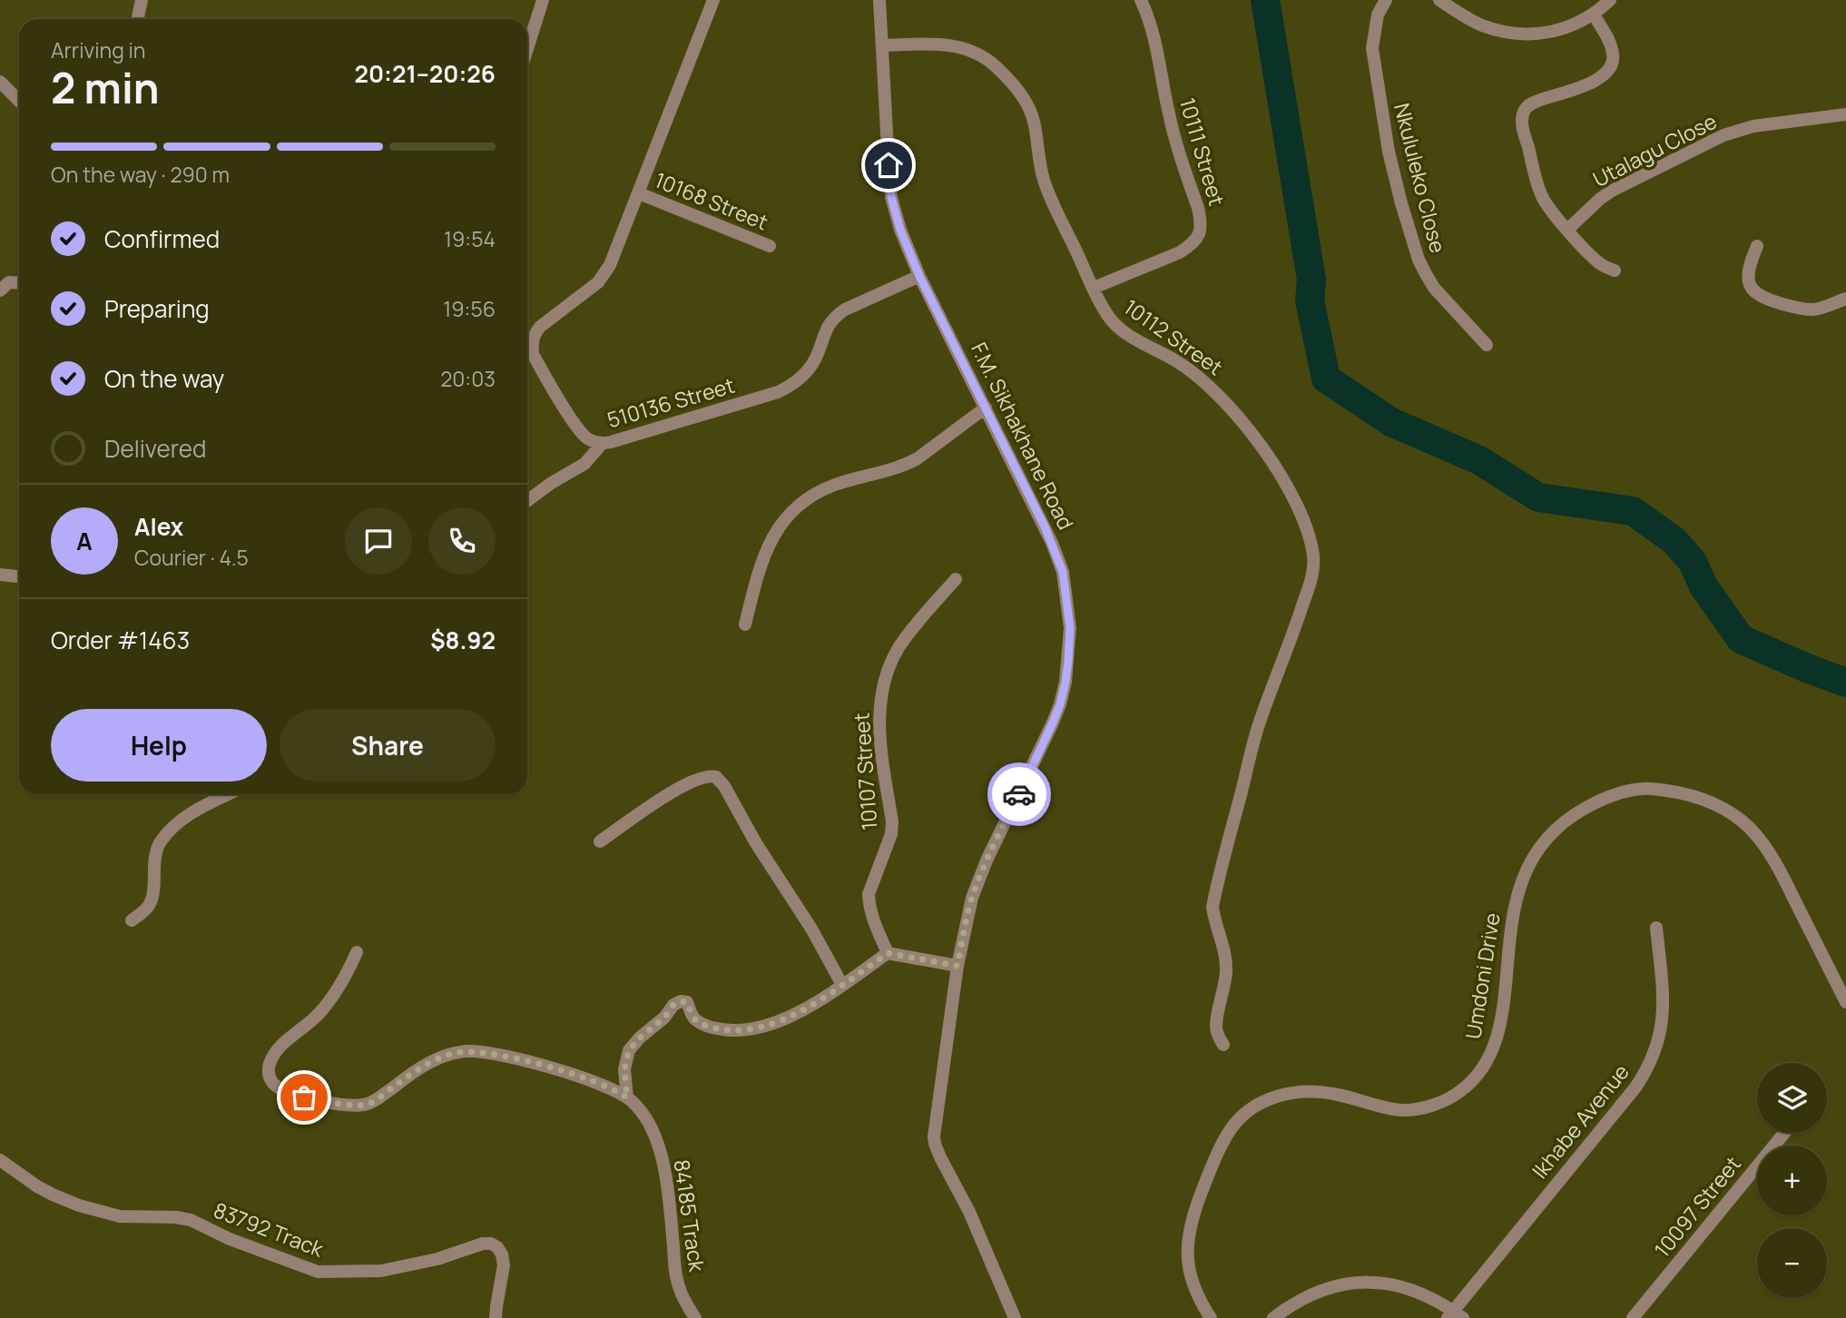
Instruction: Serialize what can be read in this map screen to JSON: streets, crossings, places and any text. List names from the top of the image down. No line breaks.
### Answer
{"streets":{"street":["Utalagu Close","10111 Street","Nkululeko Close","10168 Street","10112 Street","510136 Street","F.M. Sikhakhane Road","10107 Street","Umdoni Drive","Ikhabe Avenue","10097 Street","84185 Track","83792 Track"]},"crossings":[["10111 Street","10112 Street"],["10168 Street","510136 Street"],["10112 Street","F.M. Sikhakhane Road"],["510136 Street","F.M. Sikhakhane Road"]],"page":{"heading":["2 min","Arriving in","20:21–20:26"],"panel":["Alex","Courier · 4.5","Order #1463","$8.92"],"bar":"On the way · 290 m","list":[["Confirmed","19:54"],["Preparing","19:56"],["On the way","20:03"],"Delivered"],"round":"A","buttons":["Help","Share"],"map_buttons":["+","−"]}}
